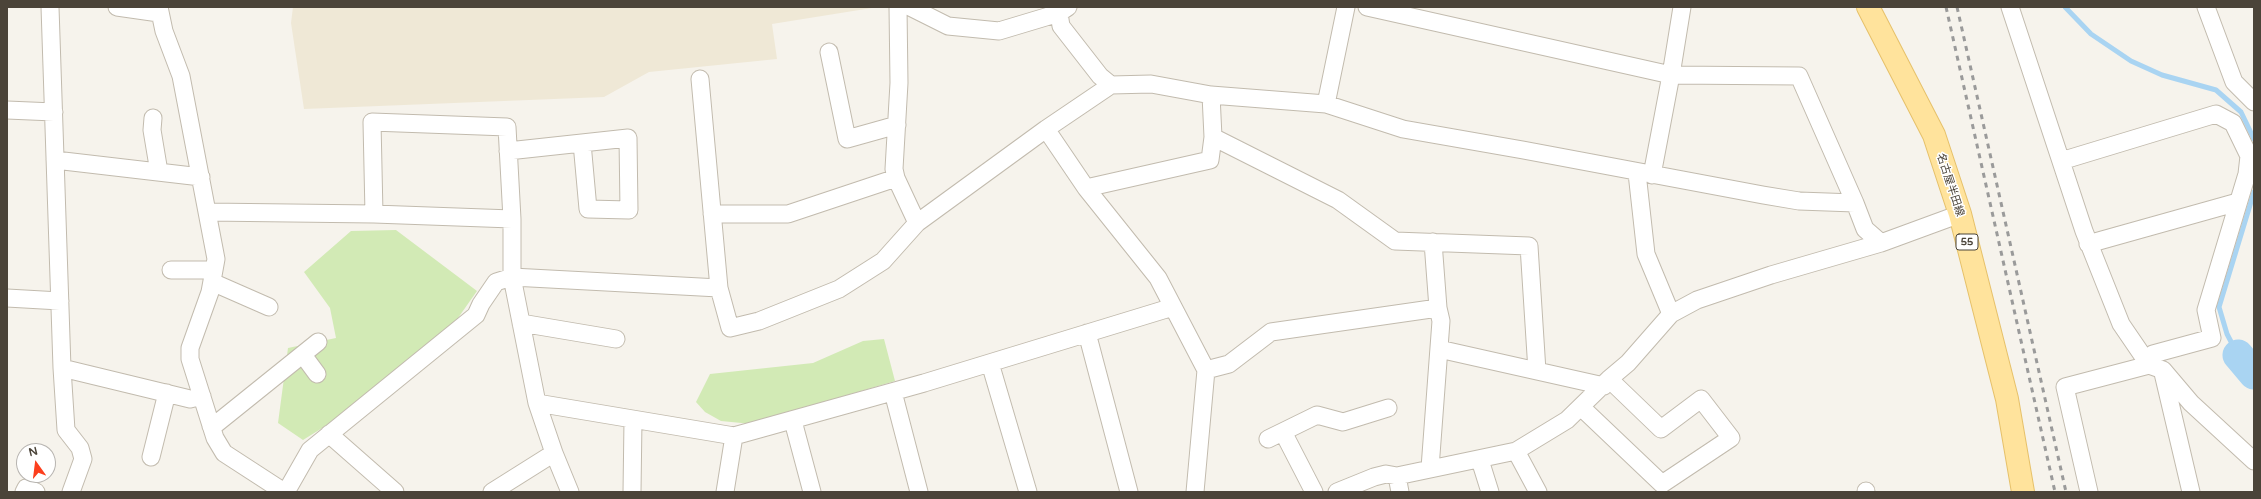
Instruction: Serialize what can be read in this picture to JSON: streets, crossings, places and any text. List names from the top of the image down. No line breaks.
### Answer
{"streets":{"main road":["名古屋半田線","55"]},"north":"top"}
